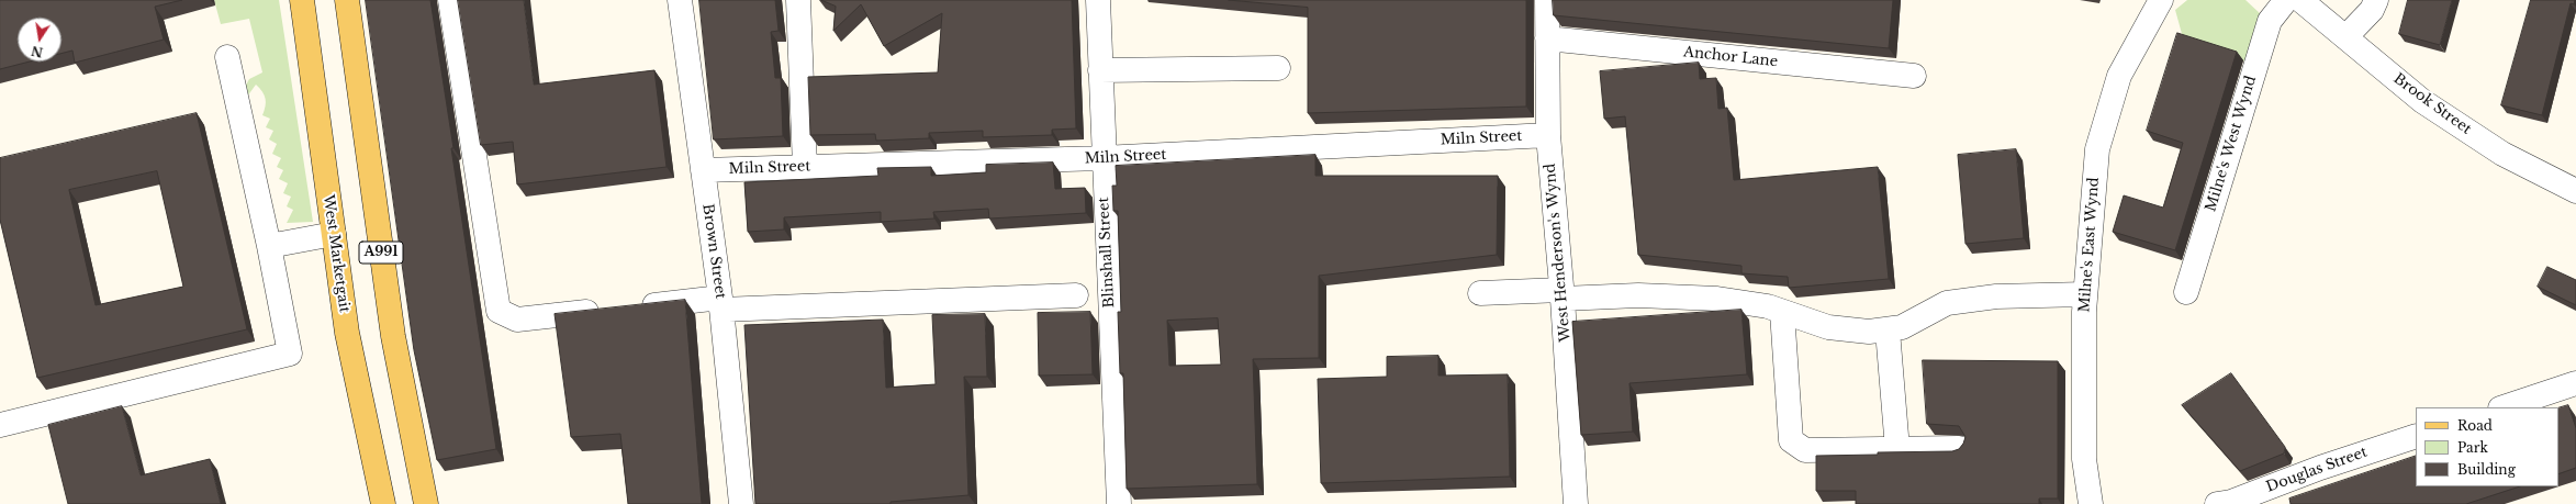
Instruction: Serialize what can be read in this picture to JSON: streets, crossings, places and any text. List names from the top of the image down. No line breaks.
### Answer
{"streets":{"main road":["A991","West Marketgait"],"street":["Anchor Lane","Brook Street","Miln Street","Milne's West Wynd","Milne's East Wynd","Brown Street","Blinshall Street","West Henderson's Wynd","Douglas Street"]},"crossings":[["Anchor Lane","West Henderson's Wynd"],["Miln Street","Brown Street"],["Miln Street","Blinshall Street"],["Miln Street","West Henderson's Wynd"]],"legend":["Road","Park","Building"],"north":"bottom"}
